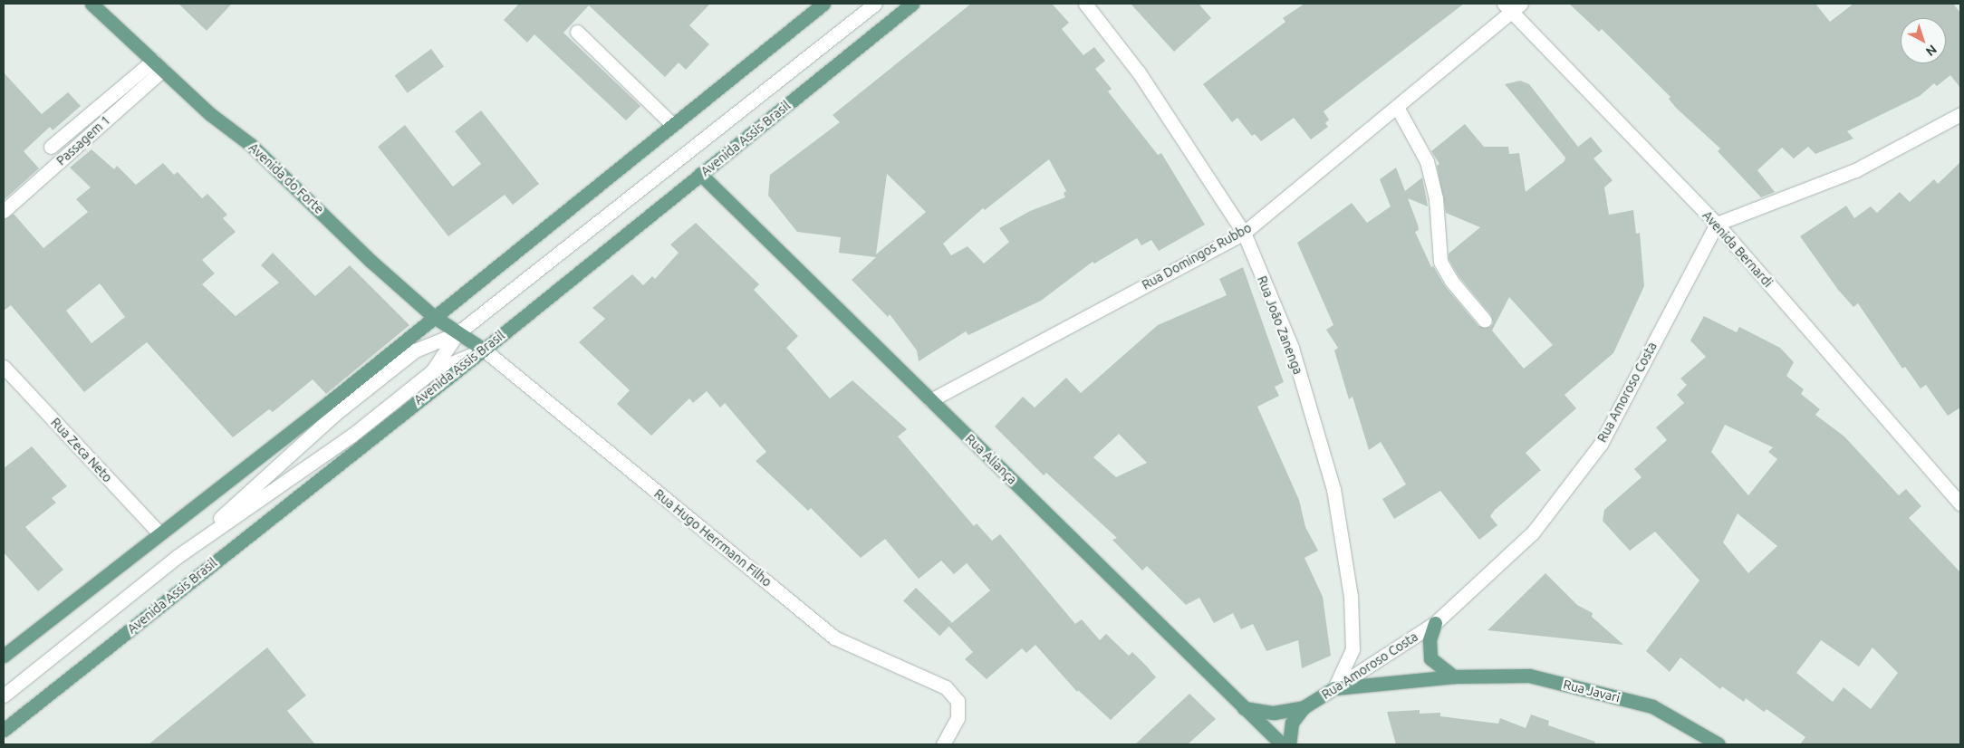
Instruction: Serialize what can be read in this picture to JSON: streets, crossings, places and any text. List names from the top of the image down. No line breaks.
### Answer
{"streets":{"main road":["Avenida Assis Brasil","Avenida do Forte","Rua Amoroso Costa","Rua Aliança","Rua Javari"],"street":["Passagem 1","Avenida Bernardi","Rua Domingos Rubbo","Rua João Zanenga","Rua Zeca Neto","Rua Hugo Herrmann Filho"]},"crossings":[["Avenida Assis Brasil","Avenida do Forte"],["Avenida Assis Brasil","Rua Aliança"],["Avenida Assis Brasil","Rua Hugo Herrmann Filho"],["Passagem 1","Avenida do Forte"],["Avenida do Forte","Rua Hugo Herrmann Filho"],["Avenida Bernardi","Rua Domingos Rubbo"],["Avenida Bernardi","Rua Amoroso Costa"],["Rua Domingos Rubbo","Rua João Zanenga"],["Rua Domingos Rubbo","Rua Aliança"],["Rua João Zanenga","Rua Amoroso Costa"],["Rua João Zanenga","Rua Javari"],["Rua Amoroso Costa","Rua Aliança"],["Rua Amoroso Costa","Rua Javari"]],"north":"bottom right"}
